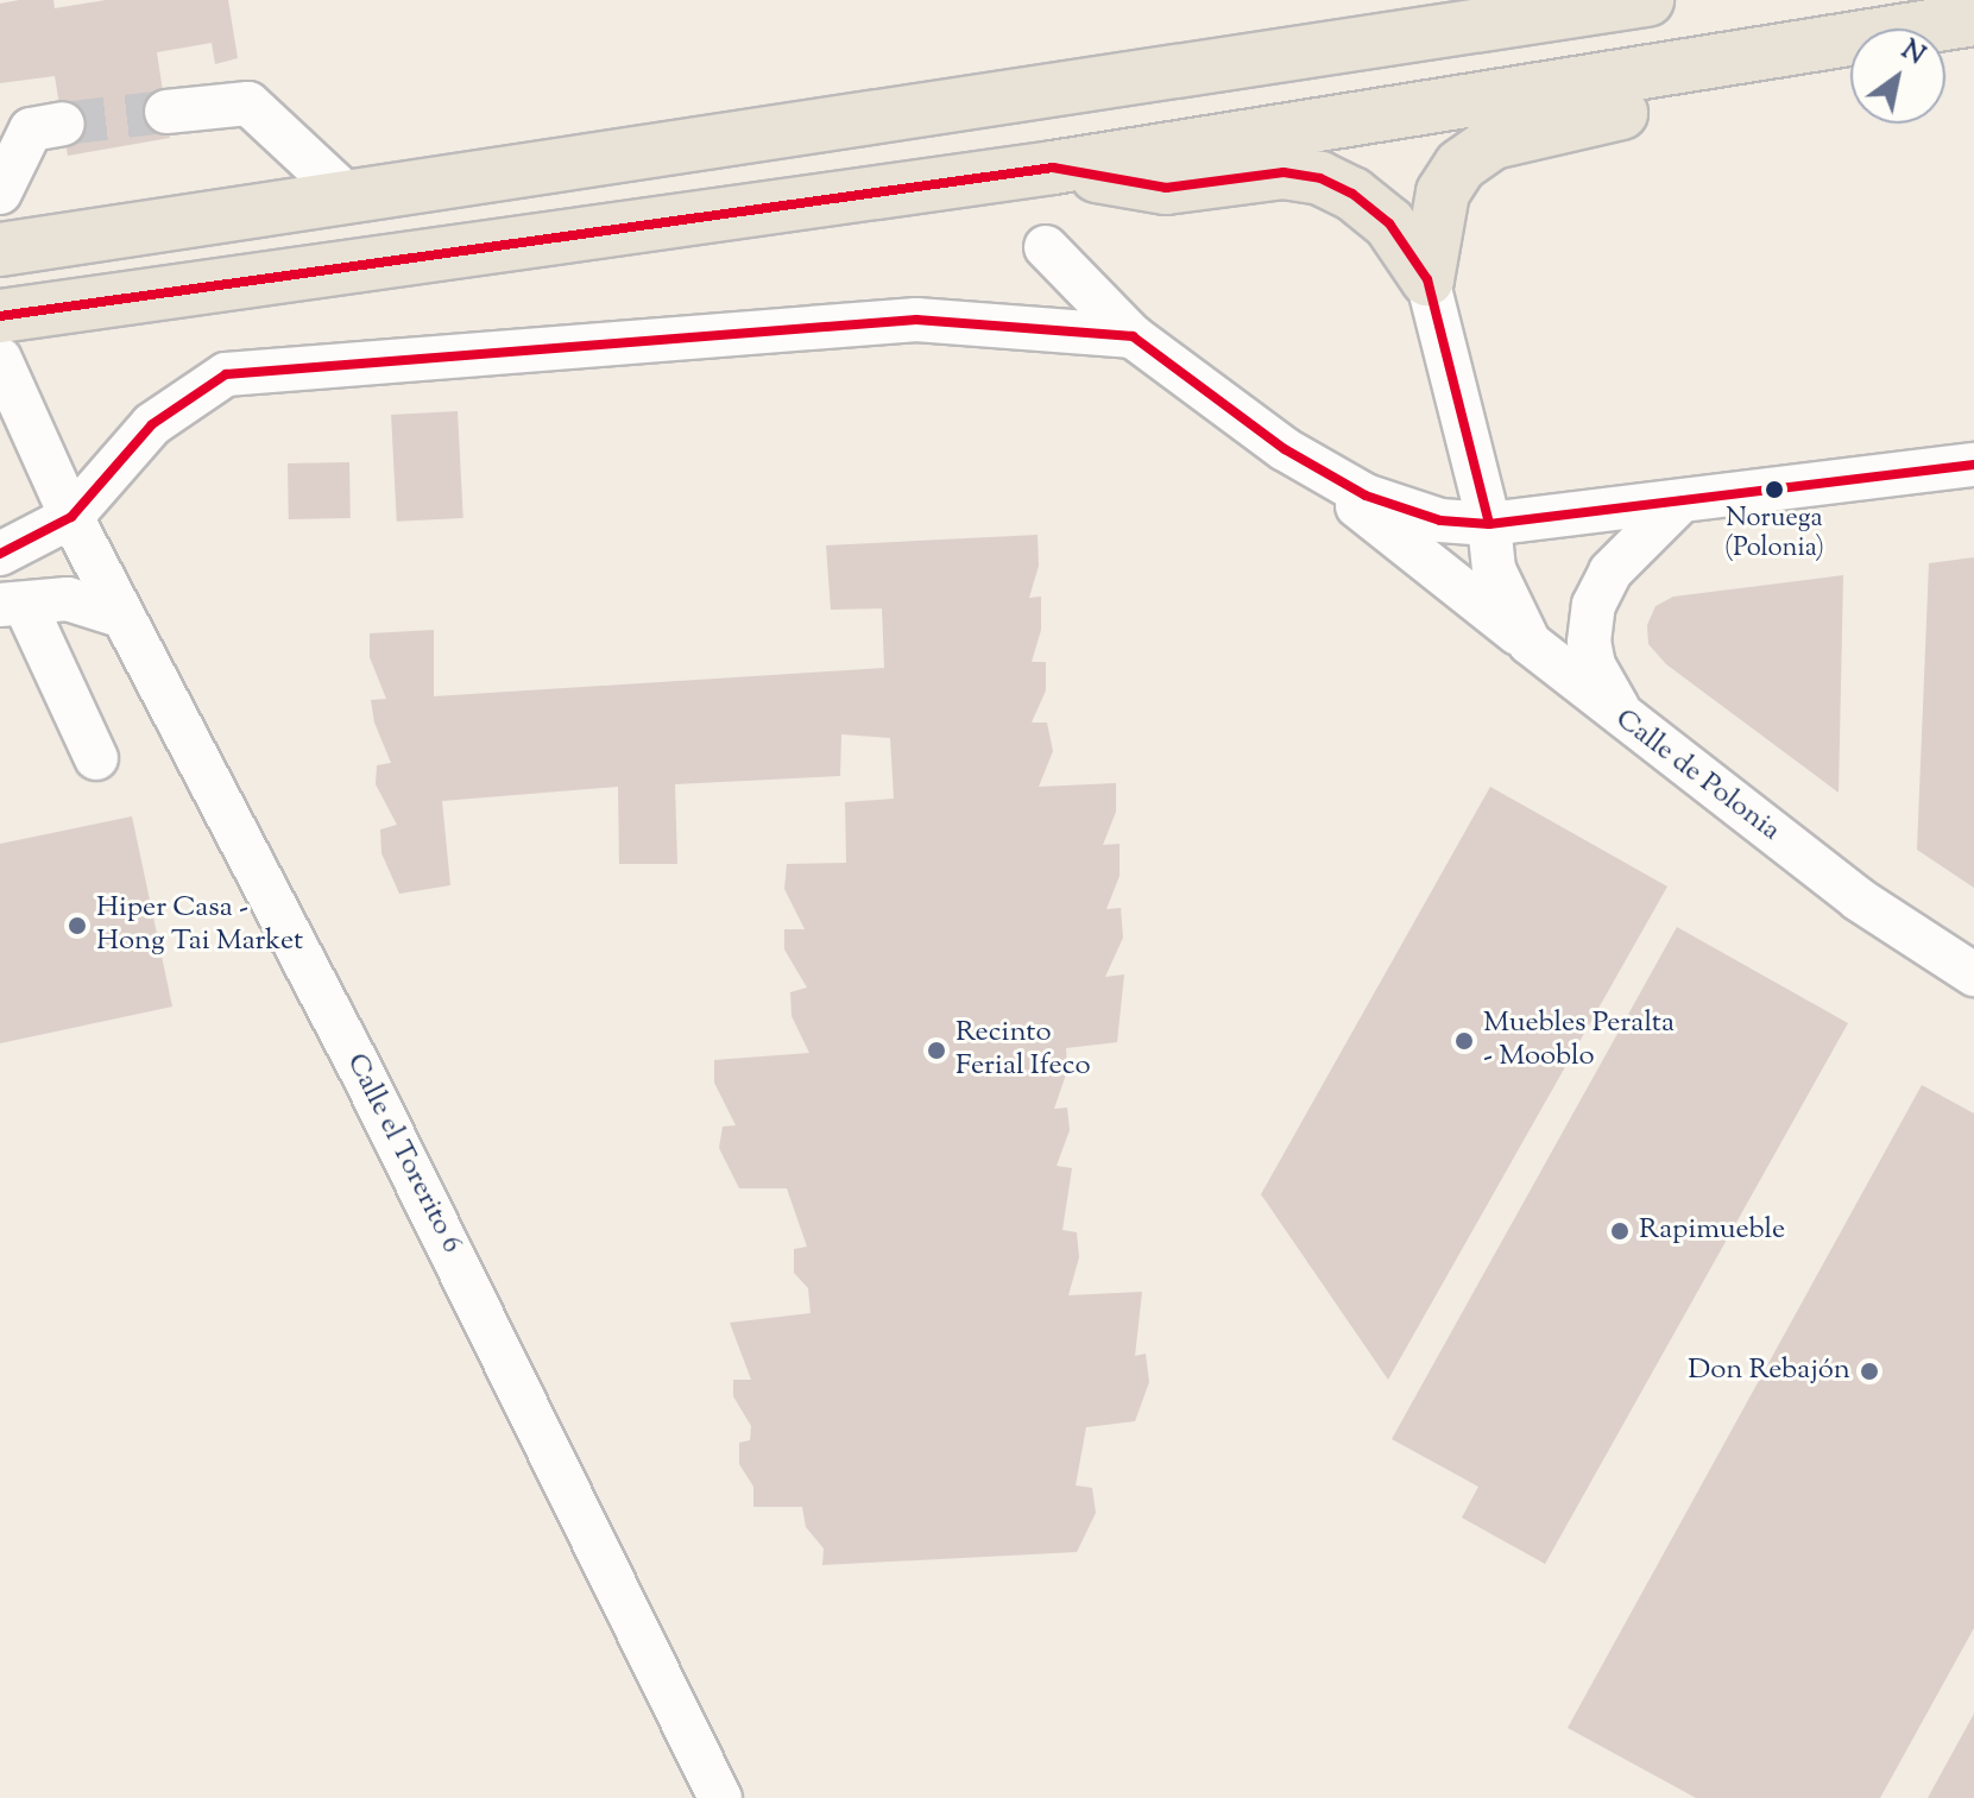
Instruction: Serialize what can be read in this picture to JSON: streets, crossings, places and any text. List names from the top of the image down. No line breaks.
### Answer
{"streets":{"street":["Calle de Polonia","Calle el Torerito 6"]},"places":["Noruega (Polonia)","Hiper Casa - Hong Tai Market","Muebles Peralta - Mooblo","Recinto Ferial Ifeco","Rapimueble","Don Rebajón"],"north":"top right"}
